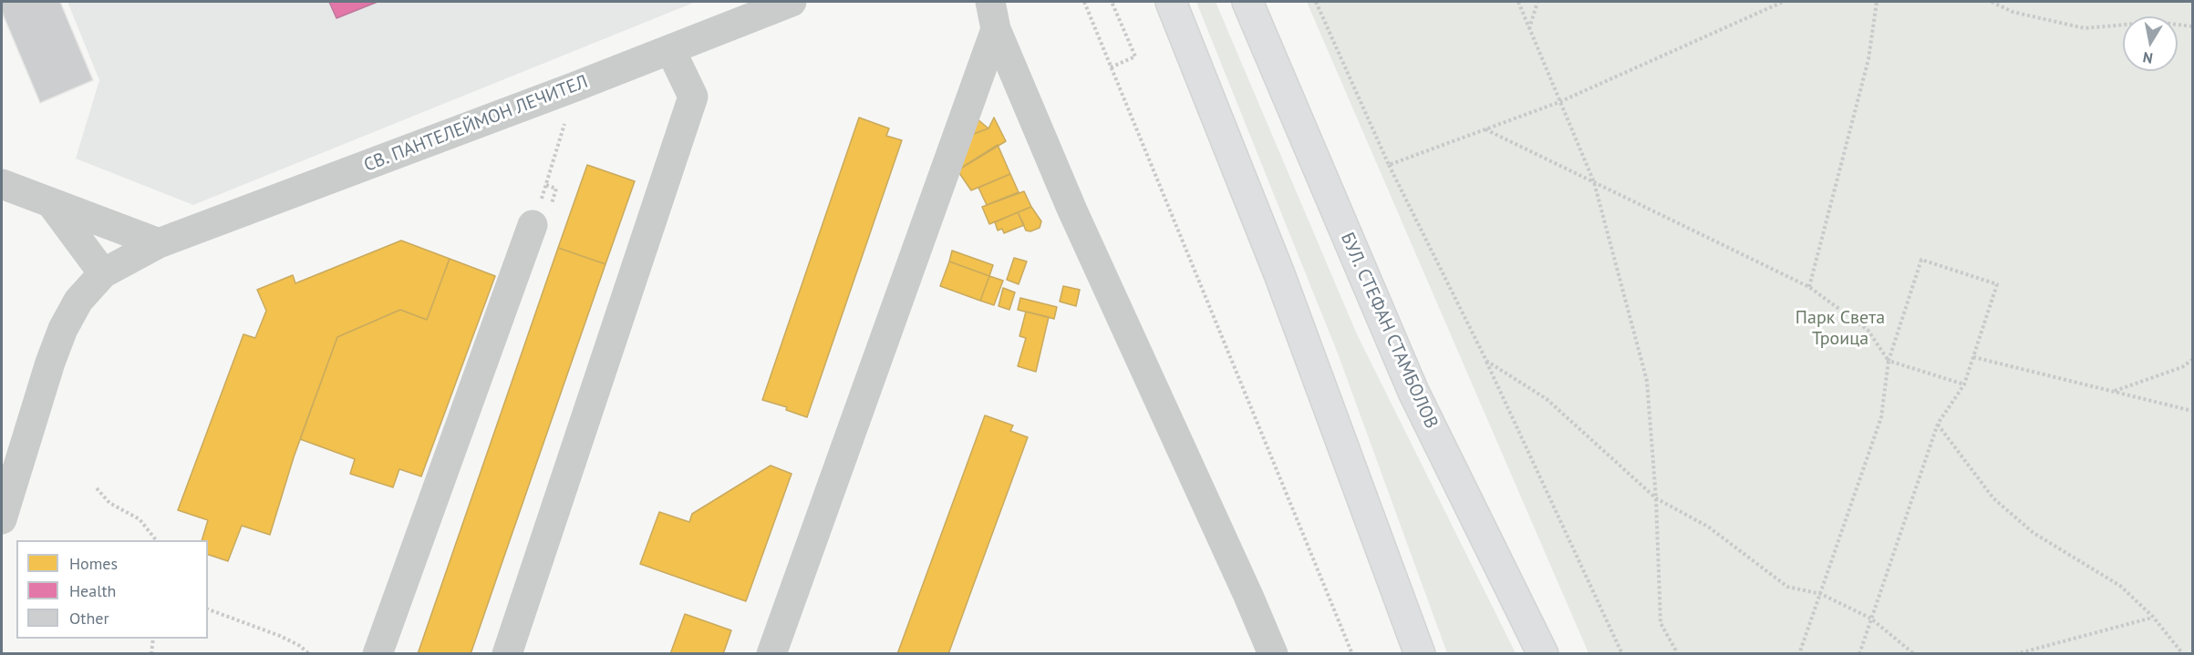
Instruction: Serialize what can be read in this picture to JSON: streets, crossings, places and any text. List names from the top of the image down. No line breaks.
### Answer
{"streets":{"main road":["БУЛ. СТЕФАН СТАМБОЛОВ"],"street":["СВ. ПАНТЕЛЕЙМОН ЛЕЧИТЕЛ"]},"parks":["Парк Света Троица"],"legend":["Homes","Health","Other"],"north":"bottom"}
